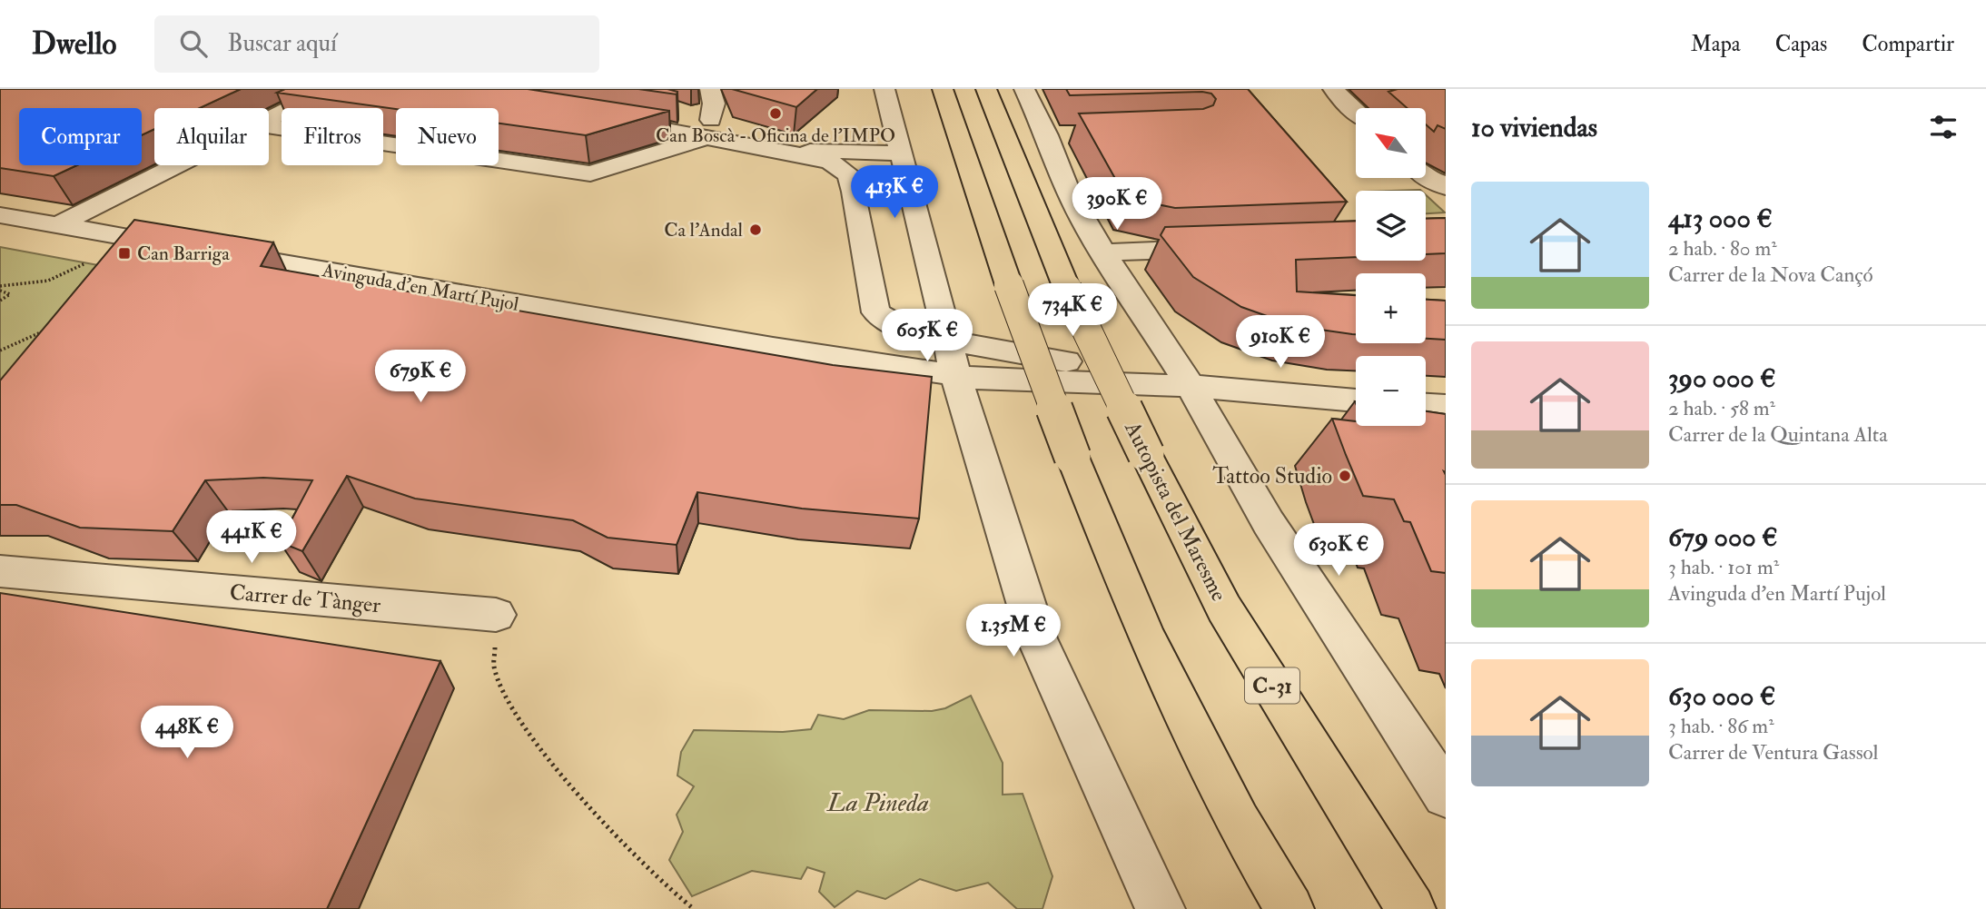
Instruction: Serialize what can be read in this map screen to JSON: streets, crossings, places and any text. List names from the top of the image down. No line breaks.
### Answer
{"streets":{"highway":["Autopista del Maresme","C-31"],"street":["Avinguda d'en Martí Pujol","Carrer de Tànger"]},"parks":["La Pineda"],"places":{"other":["Can Boscà - Oficina de l'IMPO","Ca l'Andal","Tattoo Studio"],"transit":["Can Barriga"]},"north":"top left","page":{"header":"Dwello","search":"Buscar aquí","nav":["Mapa","Capas","Compartir"],"heading":"10 viviendas","map_buttons":["+","−"],"chip":["Comprar","Alquilar","Filtros","Nuevo"],"price":["413K €","390K €","734K €","605K €","910K €","679K €","441K €","630K €","1.35M €","448K €"],"list":[{"name":"413 000 €","note":"2 hab. · 80 m² · Carrer de la Nova Cançó"},{"name":"390 000 €","note":"2 hab. · 58 m² · Carrer de la Quintana Alta"},{"name":"679 000 €","note":"3 hab. · 101 m² · Avinguda d'en Martí Pujol"},{"name":"630 000 €","note":"3 hab. · 86 m² · Carrer de Ventura Gassol"}]}}
